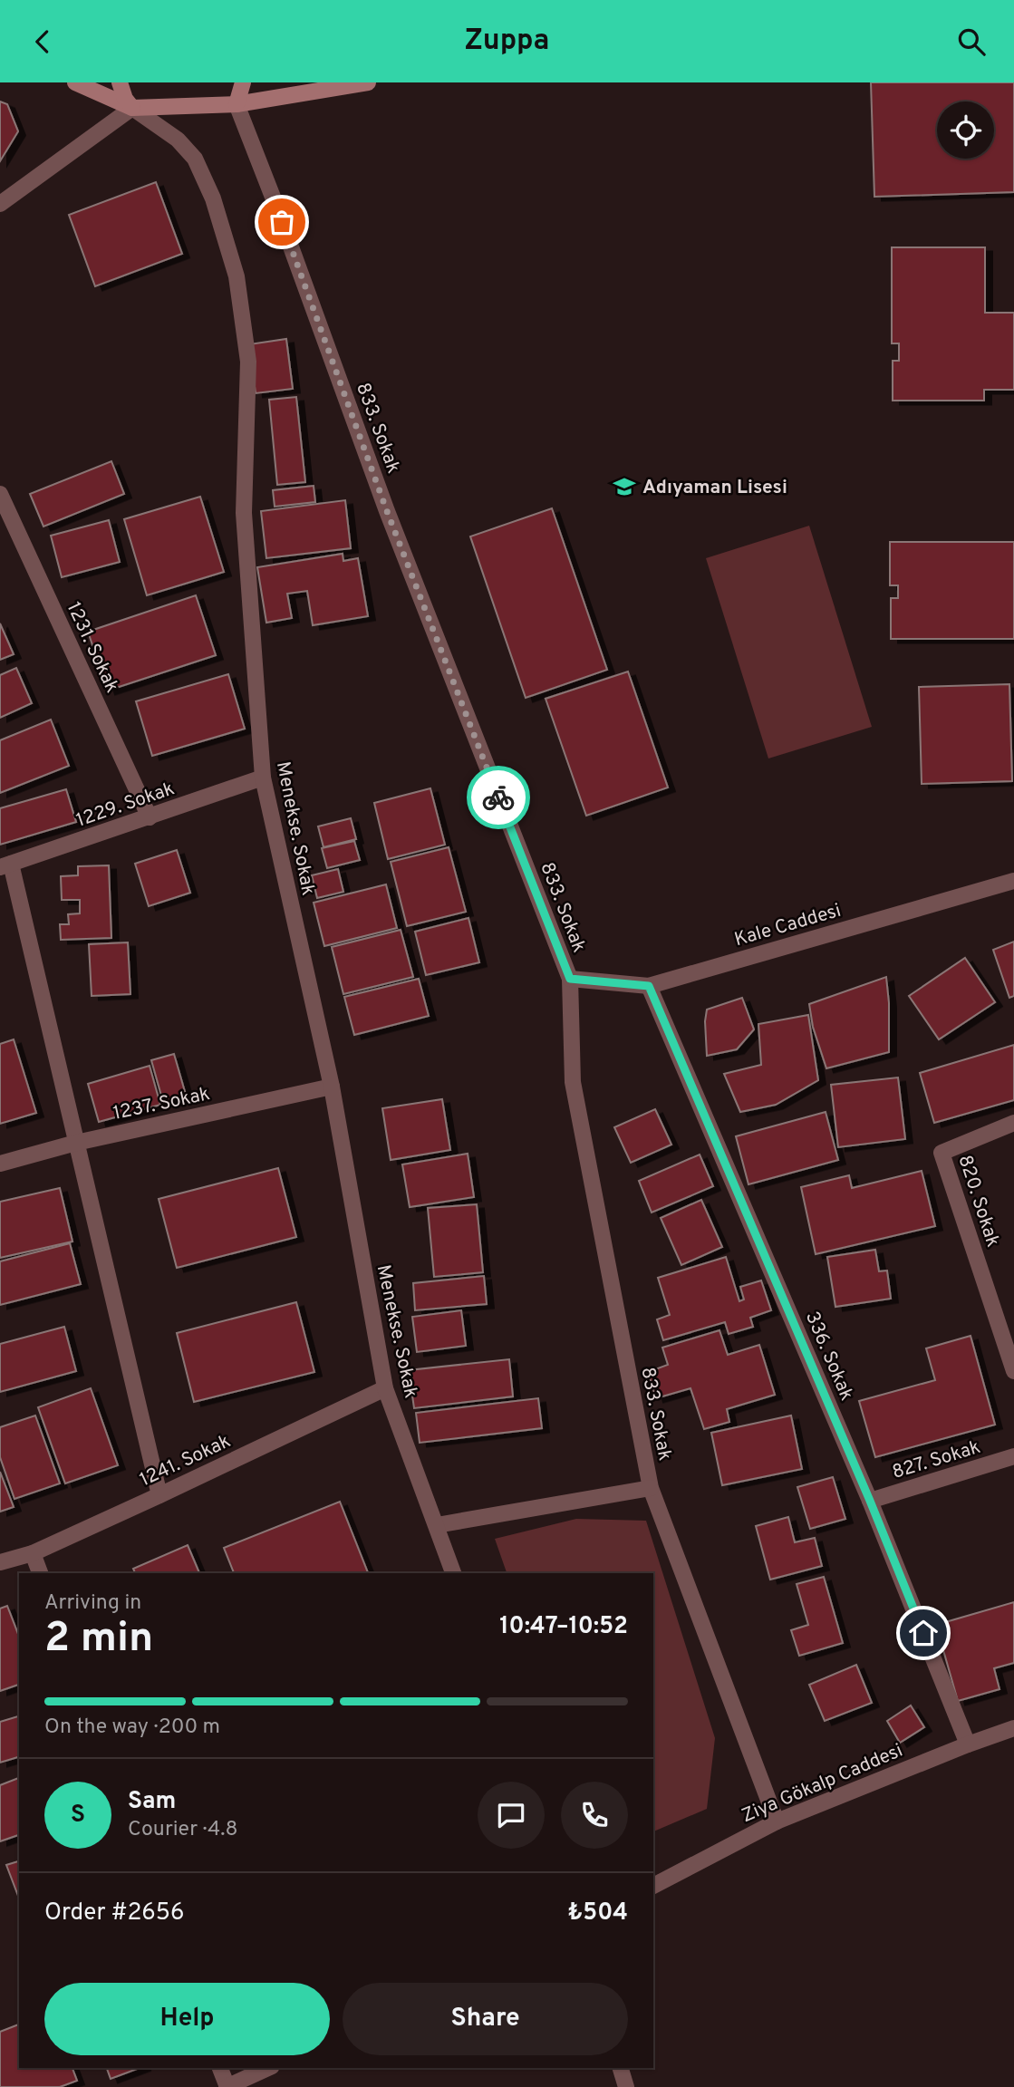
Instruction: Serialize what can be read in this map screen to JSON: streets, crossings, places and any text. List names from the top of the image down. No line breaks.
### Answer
{"streets":{"street":["833. Sokak","1231. Sokak","1229. Sokak","Menekse. Sokak","Kale Caddesi","1237. Sokak","820. Sokak","336. Sokak","827. Sokak","1241. Sokak","Ziya Gökalp Caddesi"]},"crossings":[["833. Sokak","Kale Caddesi"],["833. Sokak","Ziya Gökalp Caddesi"],["1231. Sokak","1229. Sokak"],["1229. Sokak","Menekse. Sokak"],["Menekse. Sokak","1237. Sokak"],["Menekse. Sokak","1241. Sokak"],["Kale Caddesi","336. Sokak"],["336. Sokak","827. Sokak"],["336. Sokak","Ziya Gökalp Caddesi"]],"places":{"school or university":["Adıyaman Lisesi"]},"page":{"header":"Zuppa","heading":["2 min","Arriving in","10:47–10:52"],"panel":["Sam","Courier · 4.8","Order #2656","₺504"],"bar":"On the way · 200 m","round":"S","buttons":["Help","Share"]}}
